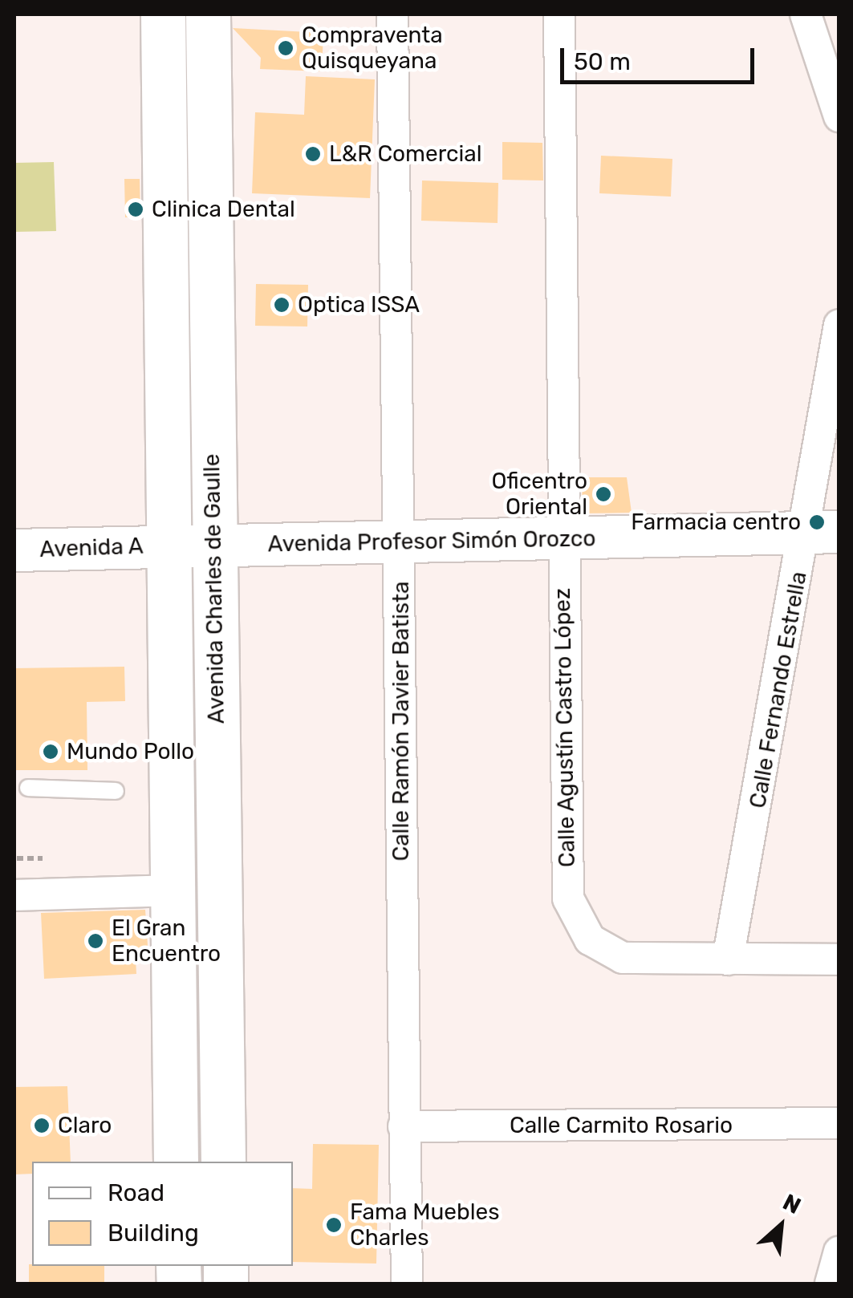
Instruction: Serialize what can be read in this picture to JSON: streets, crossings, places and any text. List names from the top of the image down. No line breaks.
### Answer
{"streets":{"main road":["Avenida Profesor Simón Orozco","Avenida A","Avenida Charles de Gaulle"],"street":["Calle Fernando Estrella","Calle Ramón Javier Batista","Calle Agustín Castro López","Calle Carmito Rosario"]},"crossings":[["Avenida Profesor Simón Orozco","Avenida A"],["Avenida Profesor Simón Orozco","Avenida Charles de Gaulle"],["Avenida Profesor Simón Orozco","Calle Fernando Estrella"],["Avenida Profesor Simón Orozco","Calle Ramón Javier Batista"],["Avenida Profesor Simón Orozco","Calle Agustín Castro López"],["Avenida A","Avenida Charles de Gaulle"],["Calle Fernando Estrella","Calle Agustín Castro López"],["Calle Ramón Javier Batista","Calle Carmito Rosario"]],"places":["Compraventa Quisqueyana","L&R Comercial","Clinica Dental","Optica ISSA","Oficentro Oriental","Farmacia centro","Mundo Pollo","El Gran Encuentro","Claro","Fama Muebles Charles"],"legend":["Road","Building"],"scale_bar":"50 m","north":"top right"}
